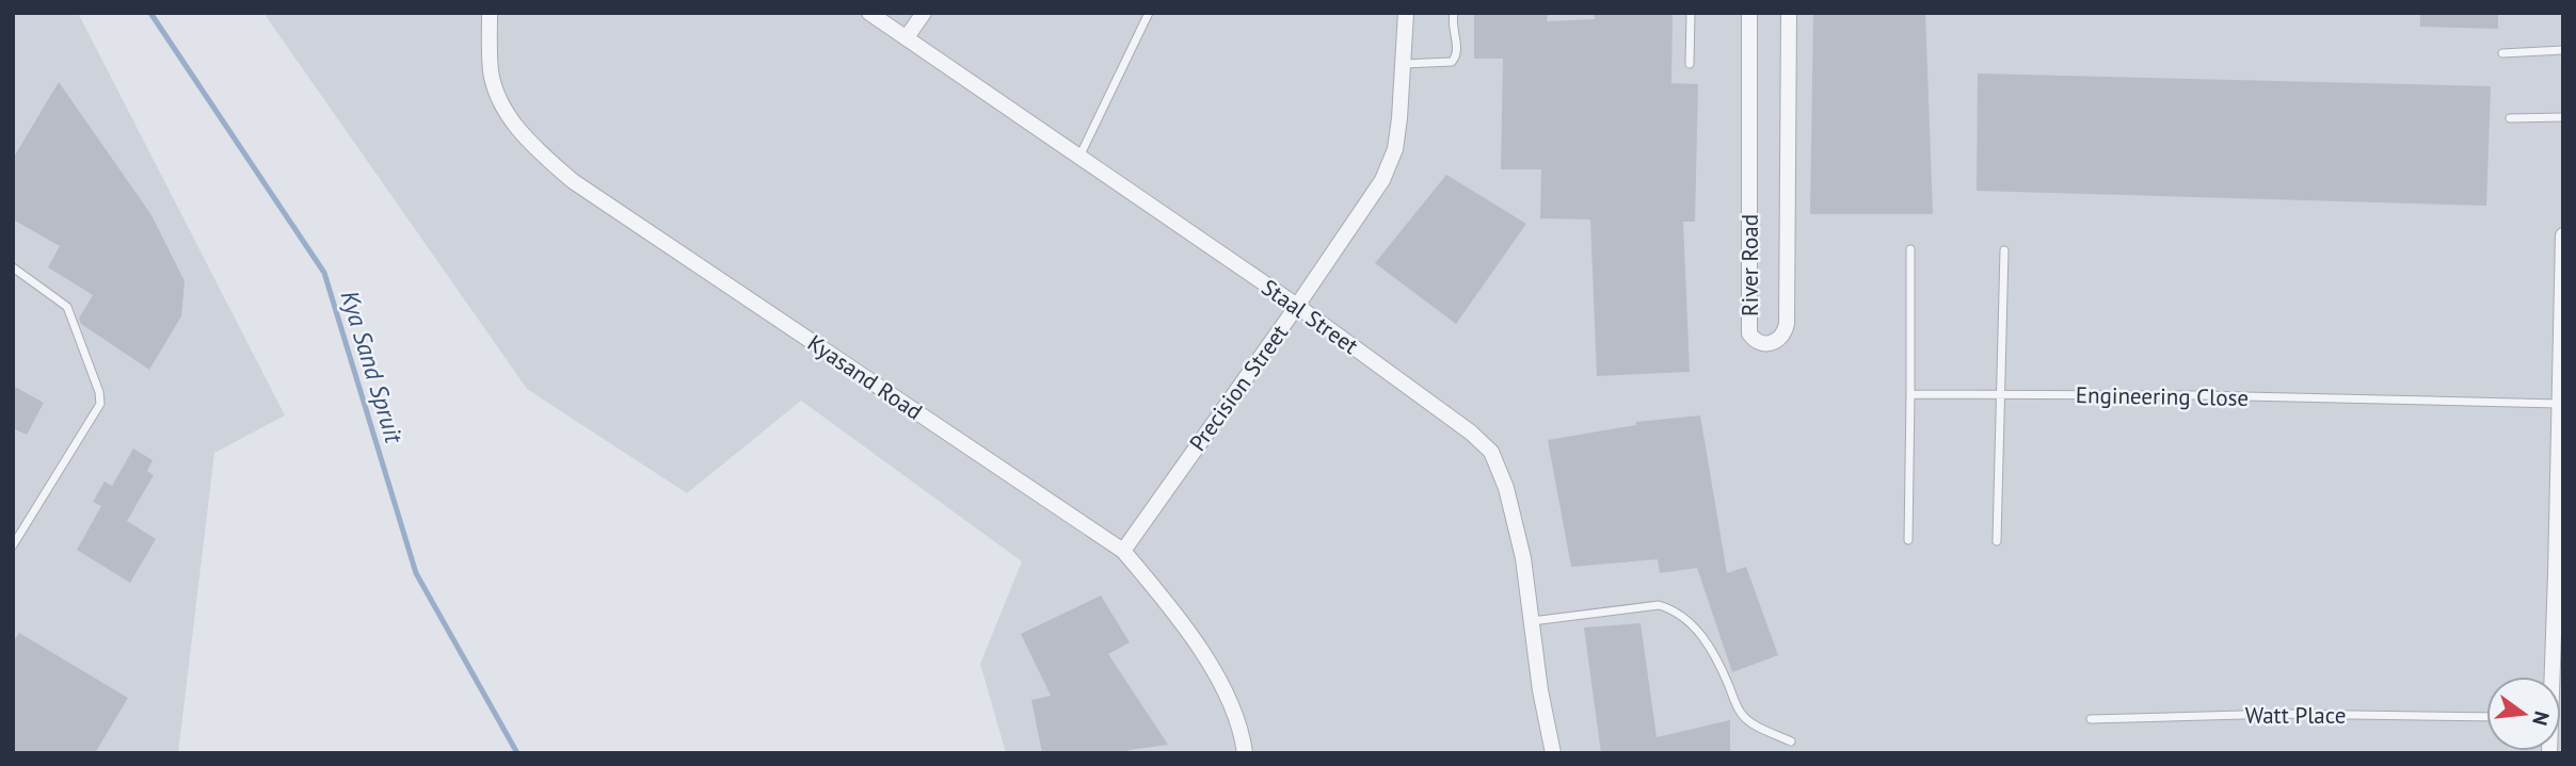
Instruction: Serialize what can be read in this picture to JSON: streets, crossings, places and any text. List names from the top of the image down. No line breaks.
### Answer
{"streets":{"street":["River Road","Staal Street","Kyasand Road","Precision Street"],"lane":["Engineering Close","Watt Place"]},"crossings":[["Staal Street","Precision Street"],["Kyasand Road","Precision Street"]],"water":["Kya Sand Spruit"],"north":"right"}
